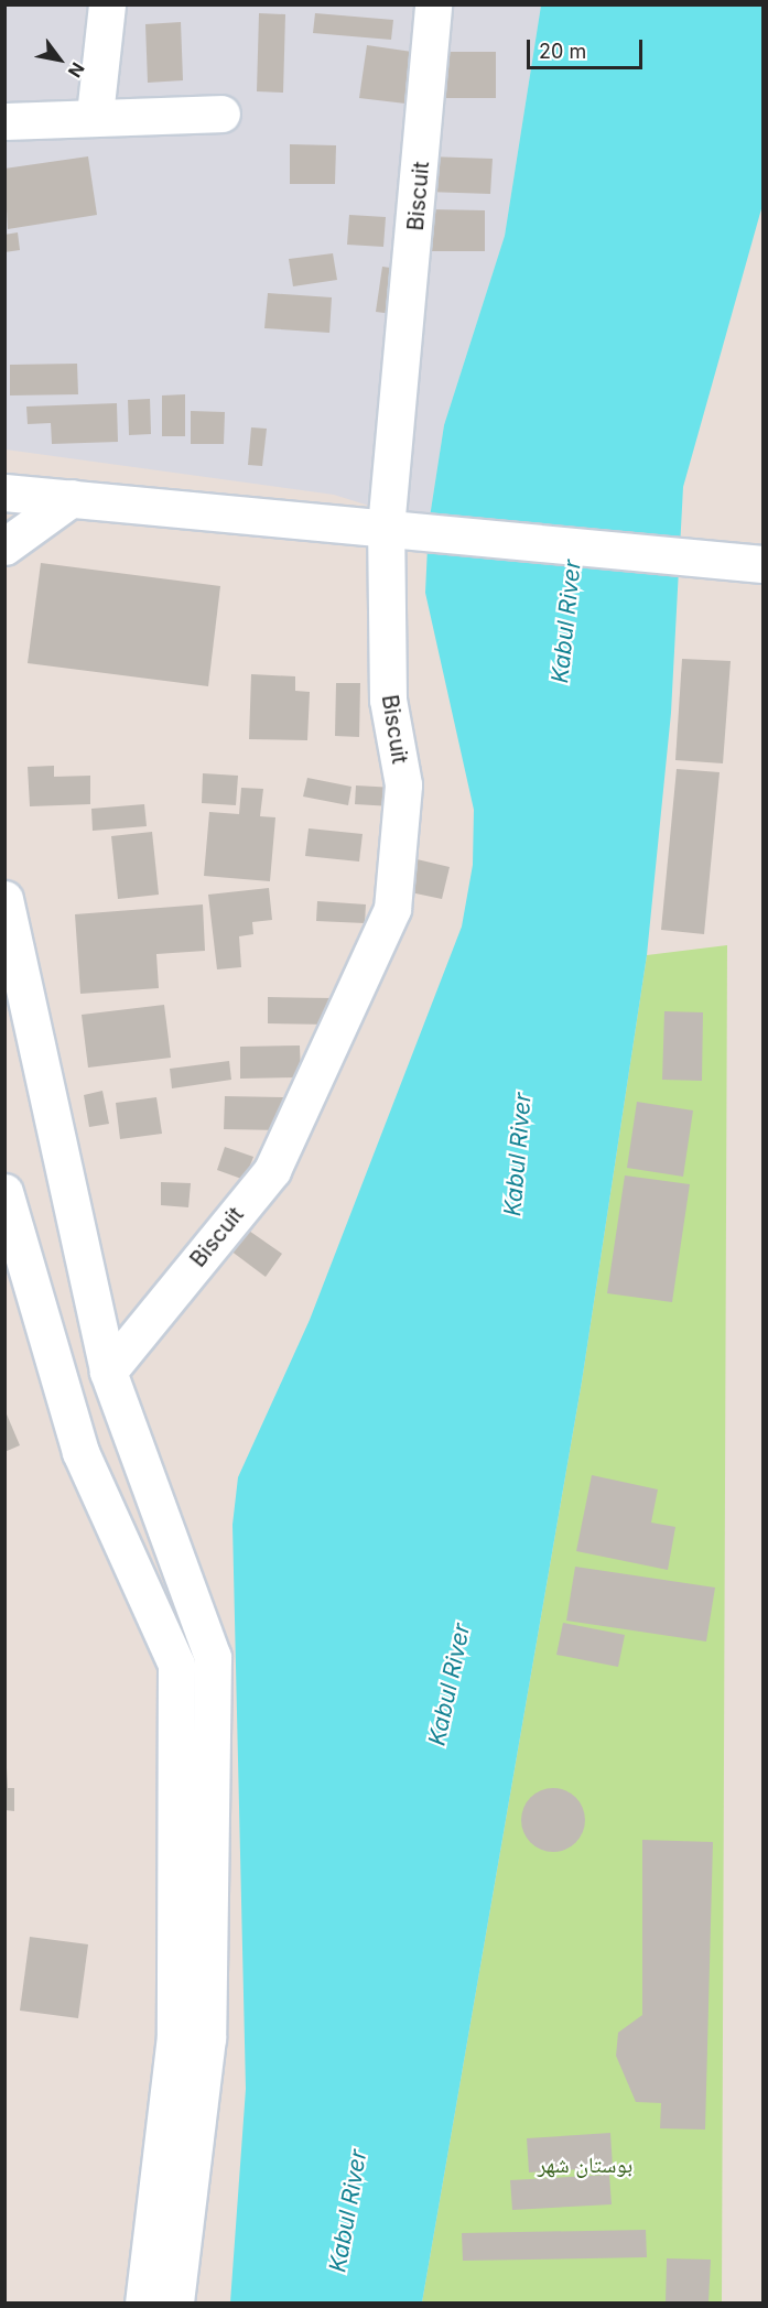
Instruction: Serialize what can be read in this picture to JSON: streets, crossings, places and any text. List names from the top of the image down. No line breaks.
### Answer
{"streets":{"main road":["Biscuit"]},"water":["Kabul River"],"parks":["بوستان شهر"],"scale_bar":"20 m","north":"bottom right"}
